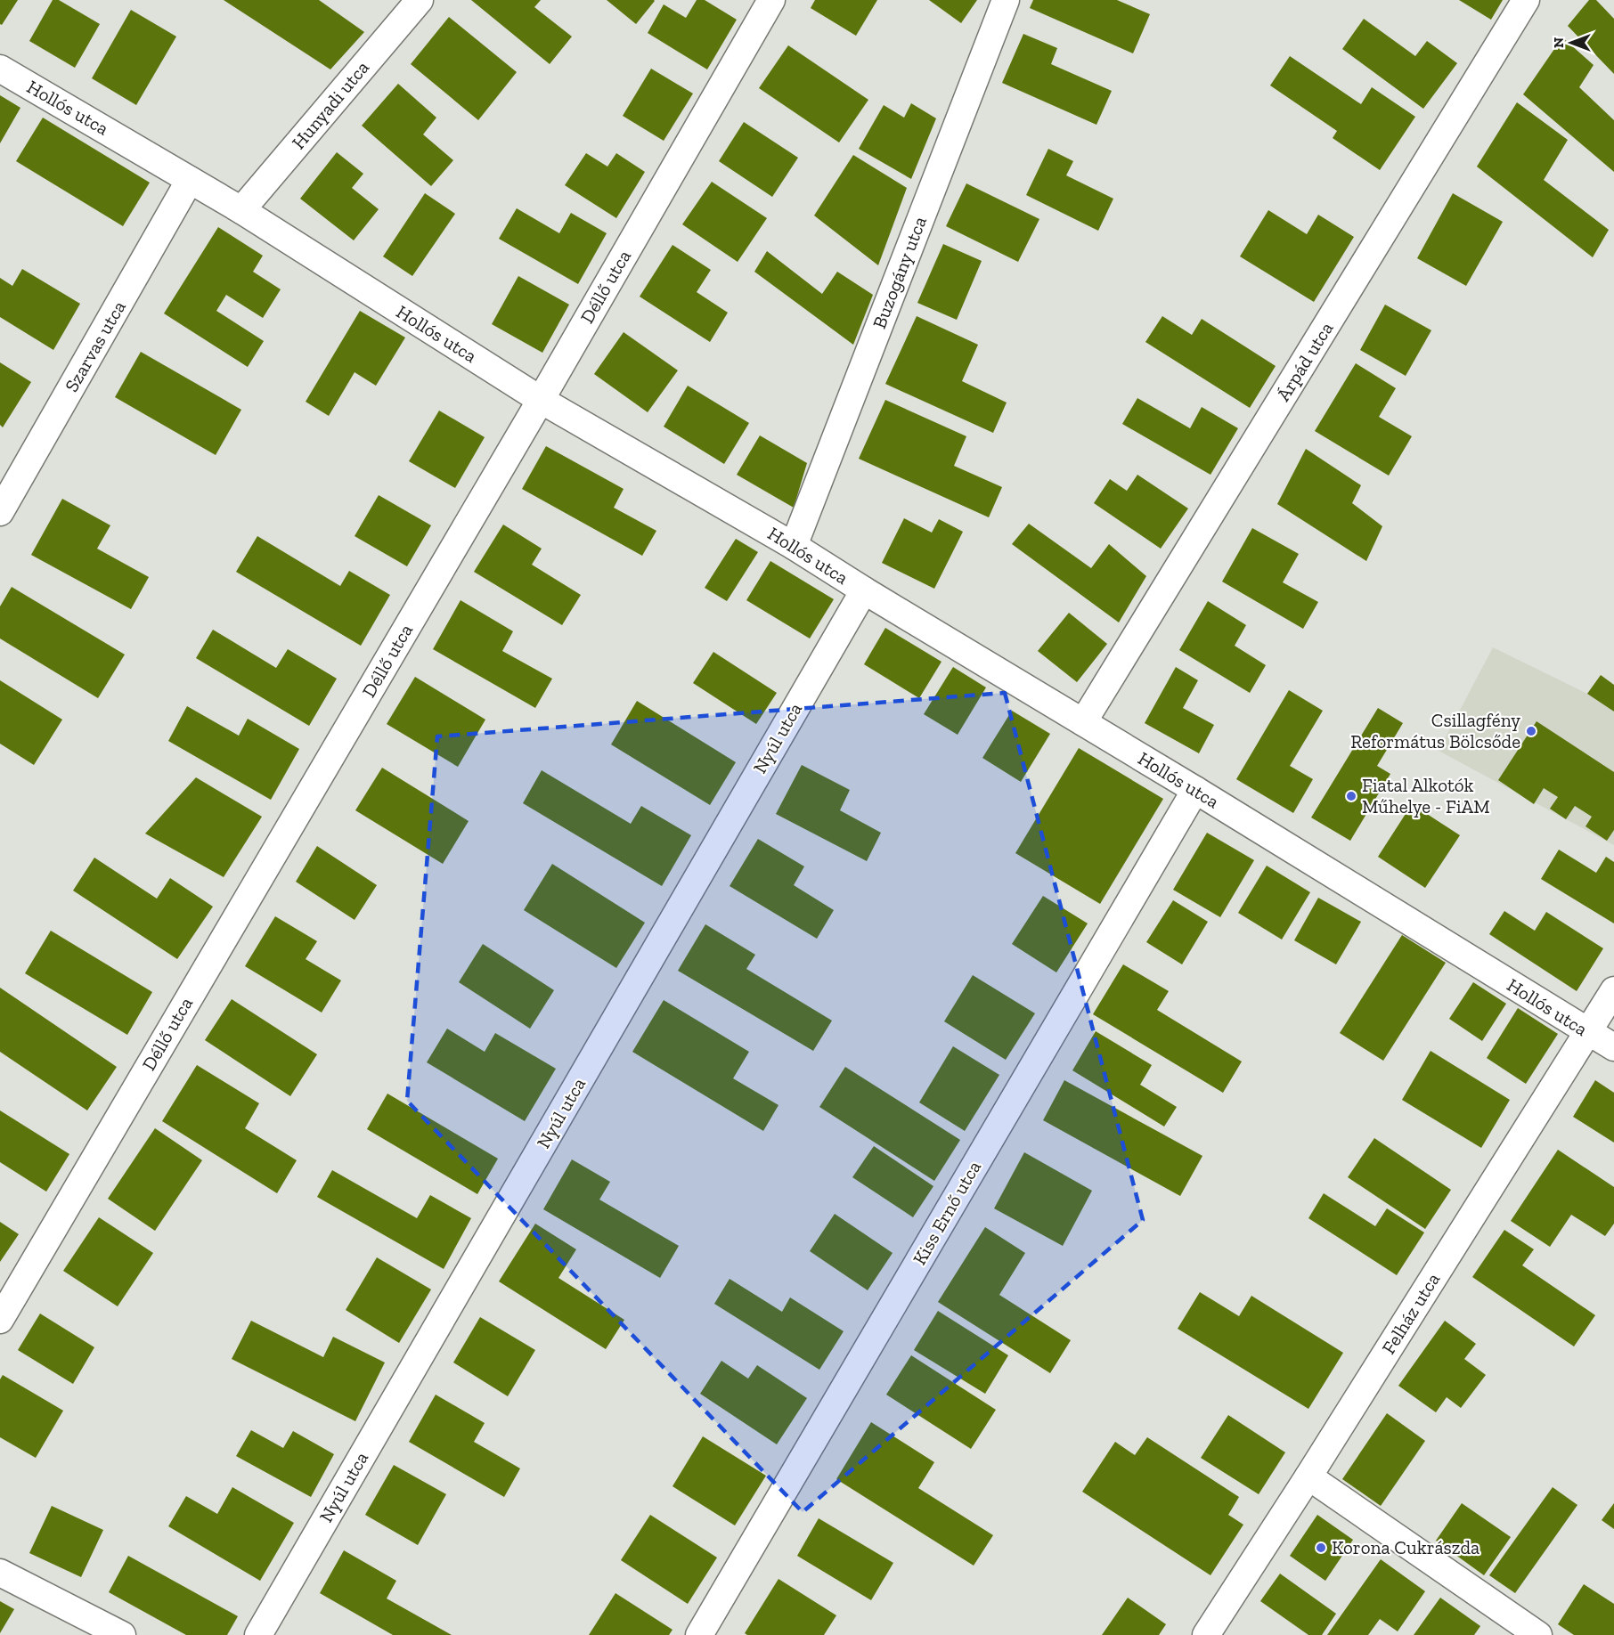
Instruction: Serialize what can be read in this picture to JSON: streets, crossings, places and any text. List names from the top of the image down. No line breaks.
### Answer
{"streets":{"street":["Hunyadi utca","Hollós utca","Buzogány utca","Déllő utca","Szarvas utca","Árpád utca","Nyúl utca","Kiss Ernő utca","Felház utca"]},"crossings":[["Hunyadi utca","Hollós utca"],["Hollós utca","Buzogány utca"],["Hollós utca","Déllő utca"],["Hollós utca","Szarvas utca"],["Hollós utca","Árpád utca"],["Hollós utca","Nyúl utca"],["Hollós utca","Kiss Ernő utca"],["Hollós utca","Felház utca"]],"places":["Csillagfény Református Bölcsőde","Fiatal Alkotók Műhelye - FiAM","Korona Cukrászda"],"north":"left"}
